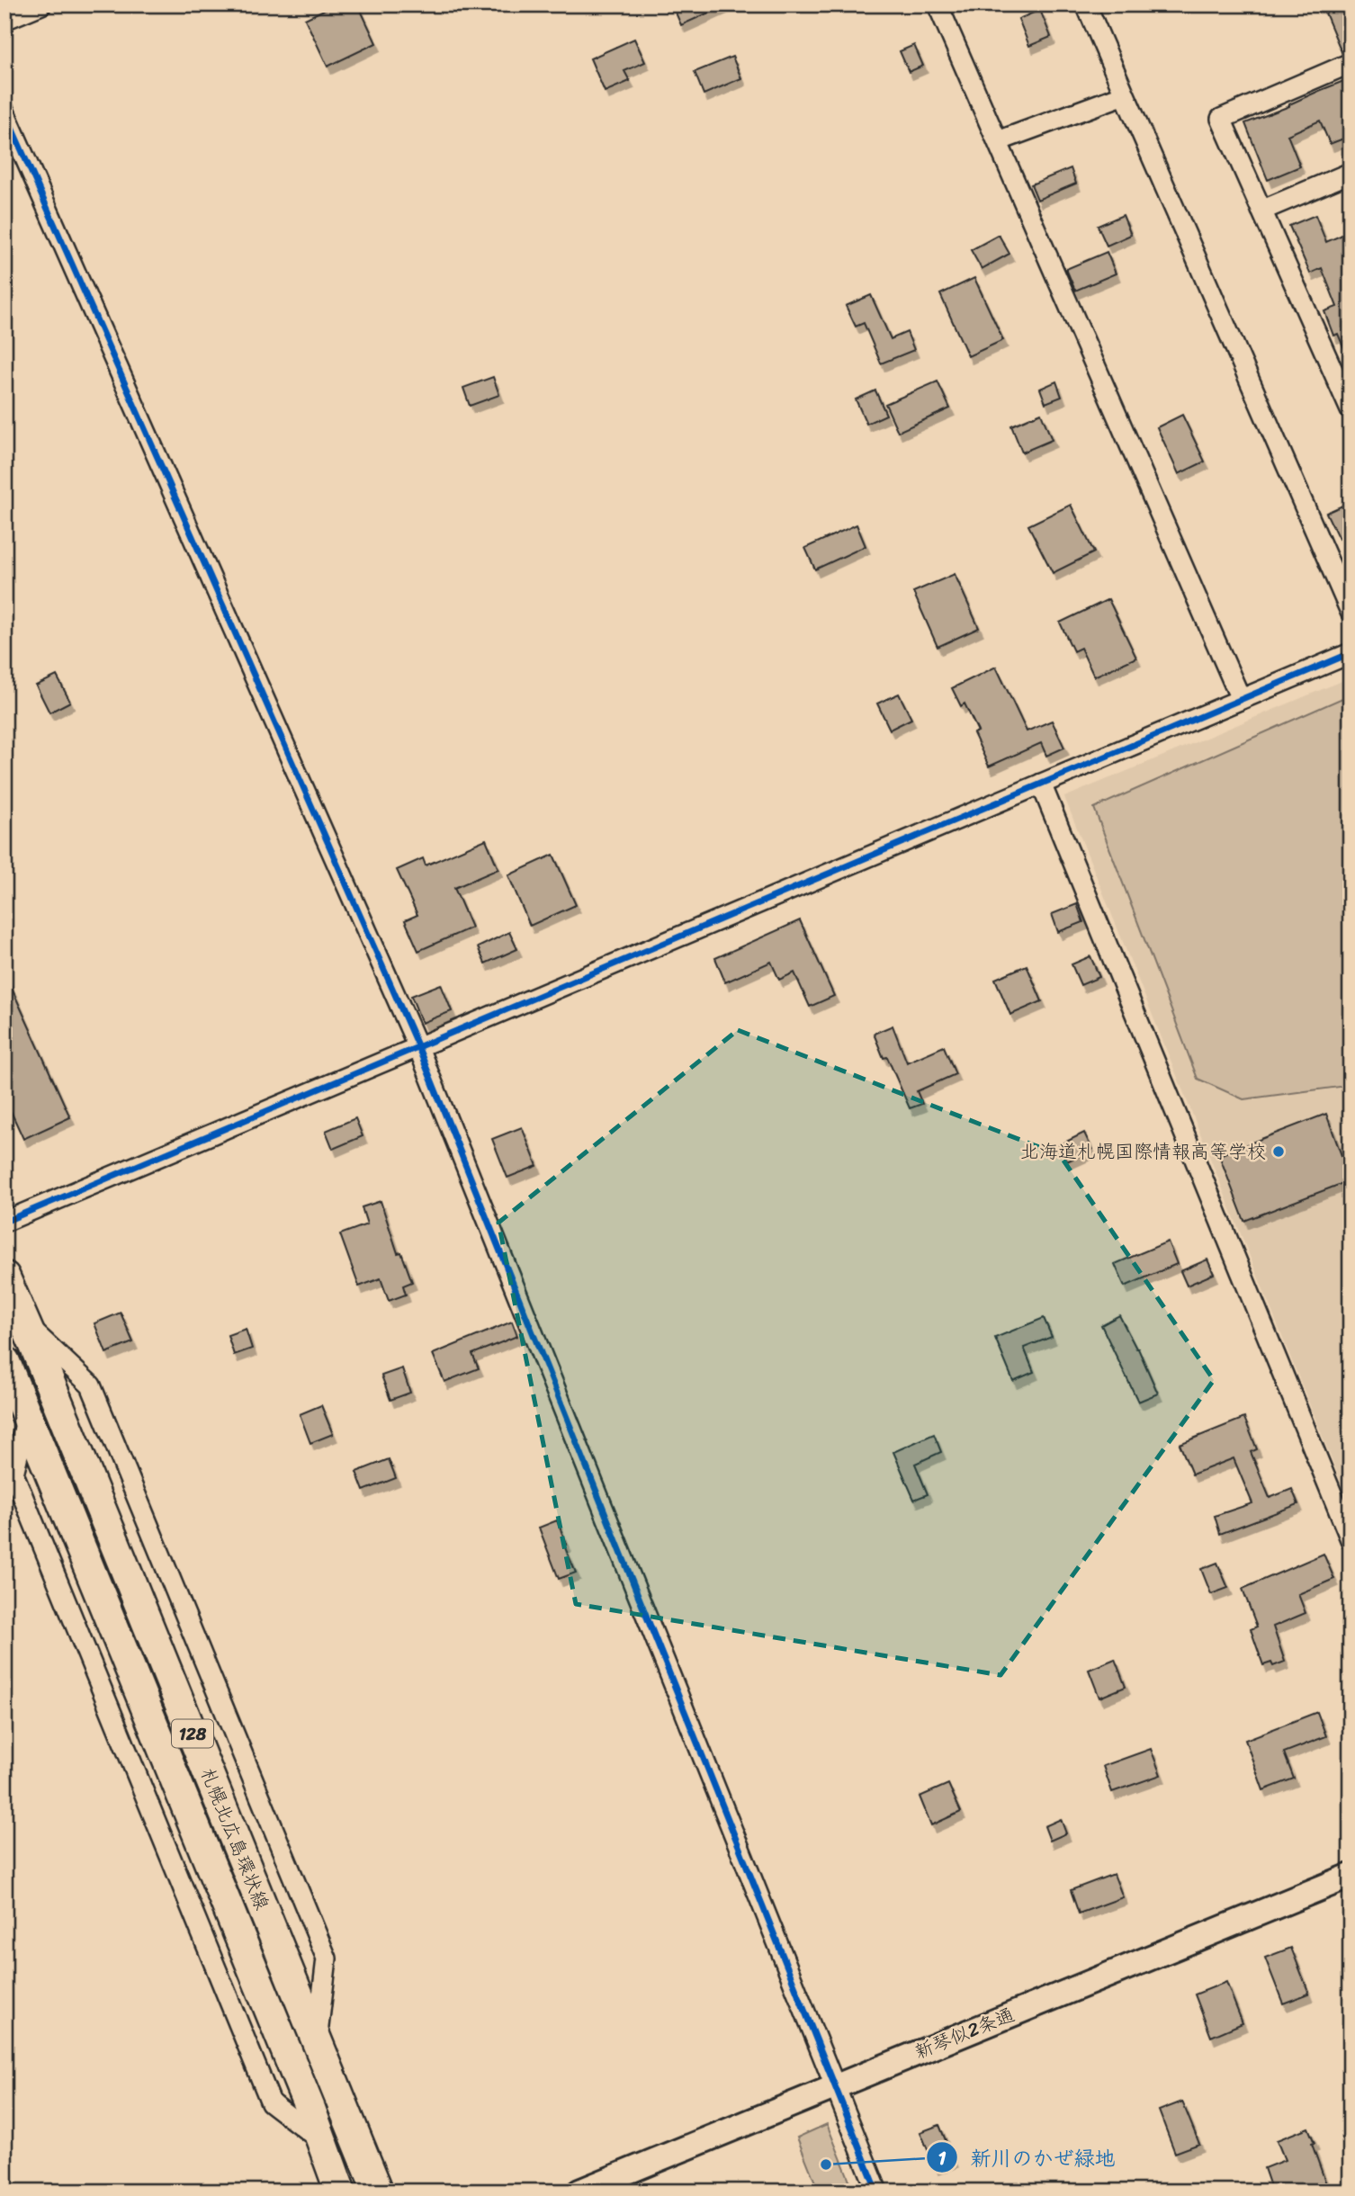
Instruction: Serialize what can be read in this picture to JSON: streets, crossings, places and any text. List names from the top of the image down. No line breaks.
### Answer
{"streets":{"main road":["128","札幌北広島環状線"],"street":["新琴似2条通"]},"places":["北海道札幌国際情報高等学校","新川のかぜ緑地"]}
